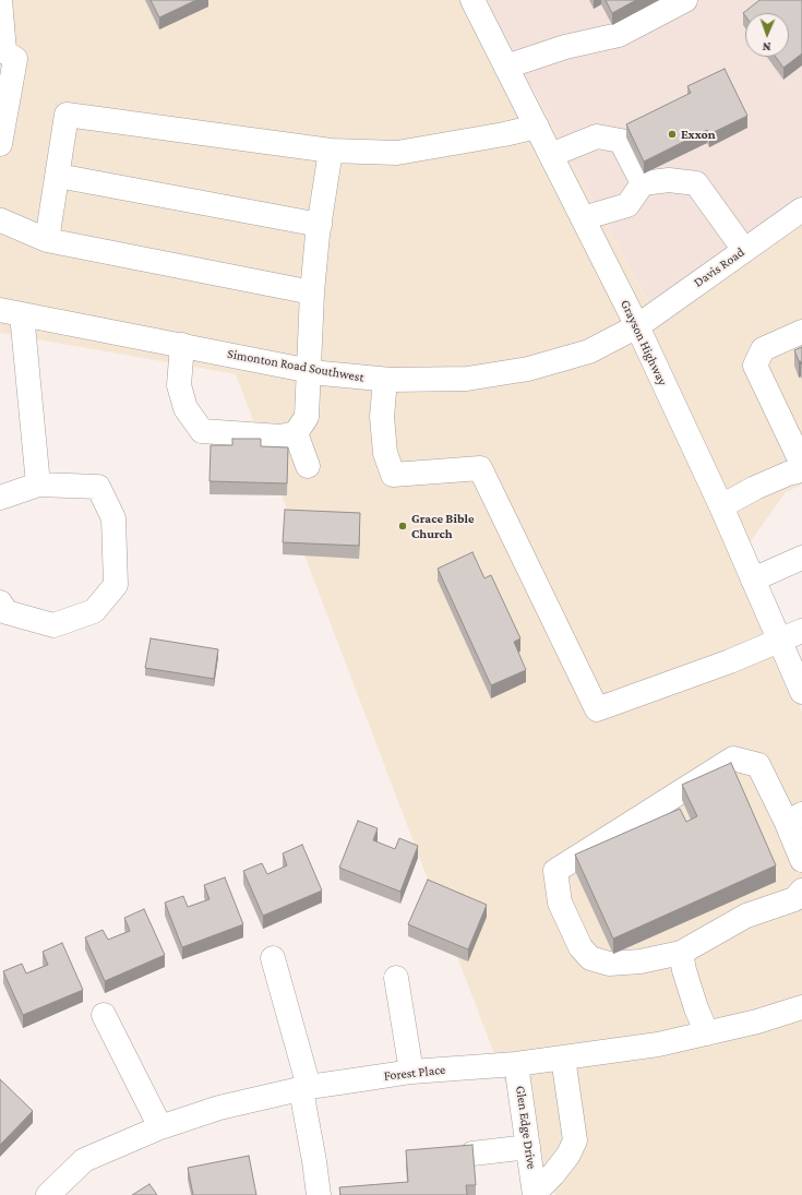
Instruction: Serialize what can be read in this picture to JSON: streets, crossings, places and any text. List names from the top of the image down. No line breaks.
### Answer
{"streets":{"street":["Davis Road","Grayson Highway","Simonton Road Southwest","Forest Place","Glen Edge Drive"]},"crossings":[["Davis Road","Grayson Highway"],["Davis Road","Simonton Road Southwest"],["Grayson Highway","Simonton Road Southwest"],["Forest Place","Glen Edge Drive"]],"places":["Exxon","Grace Bible Church"],"north":"bottom"}
